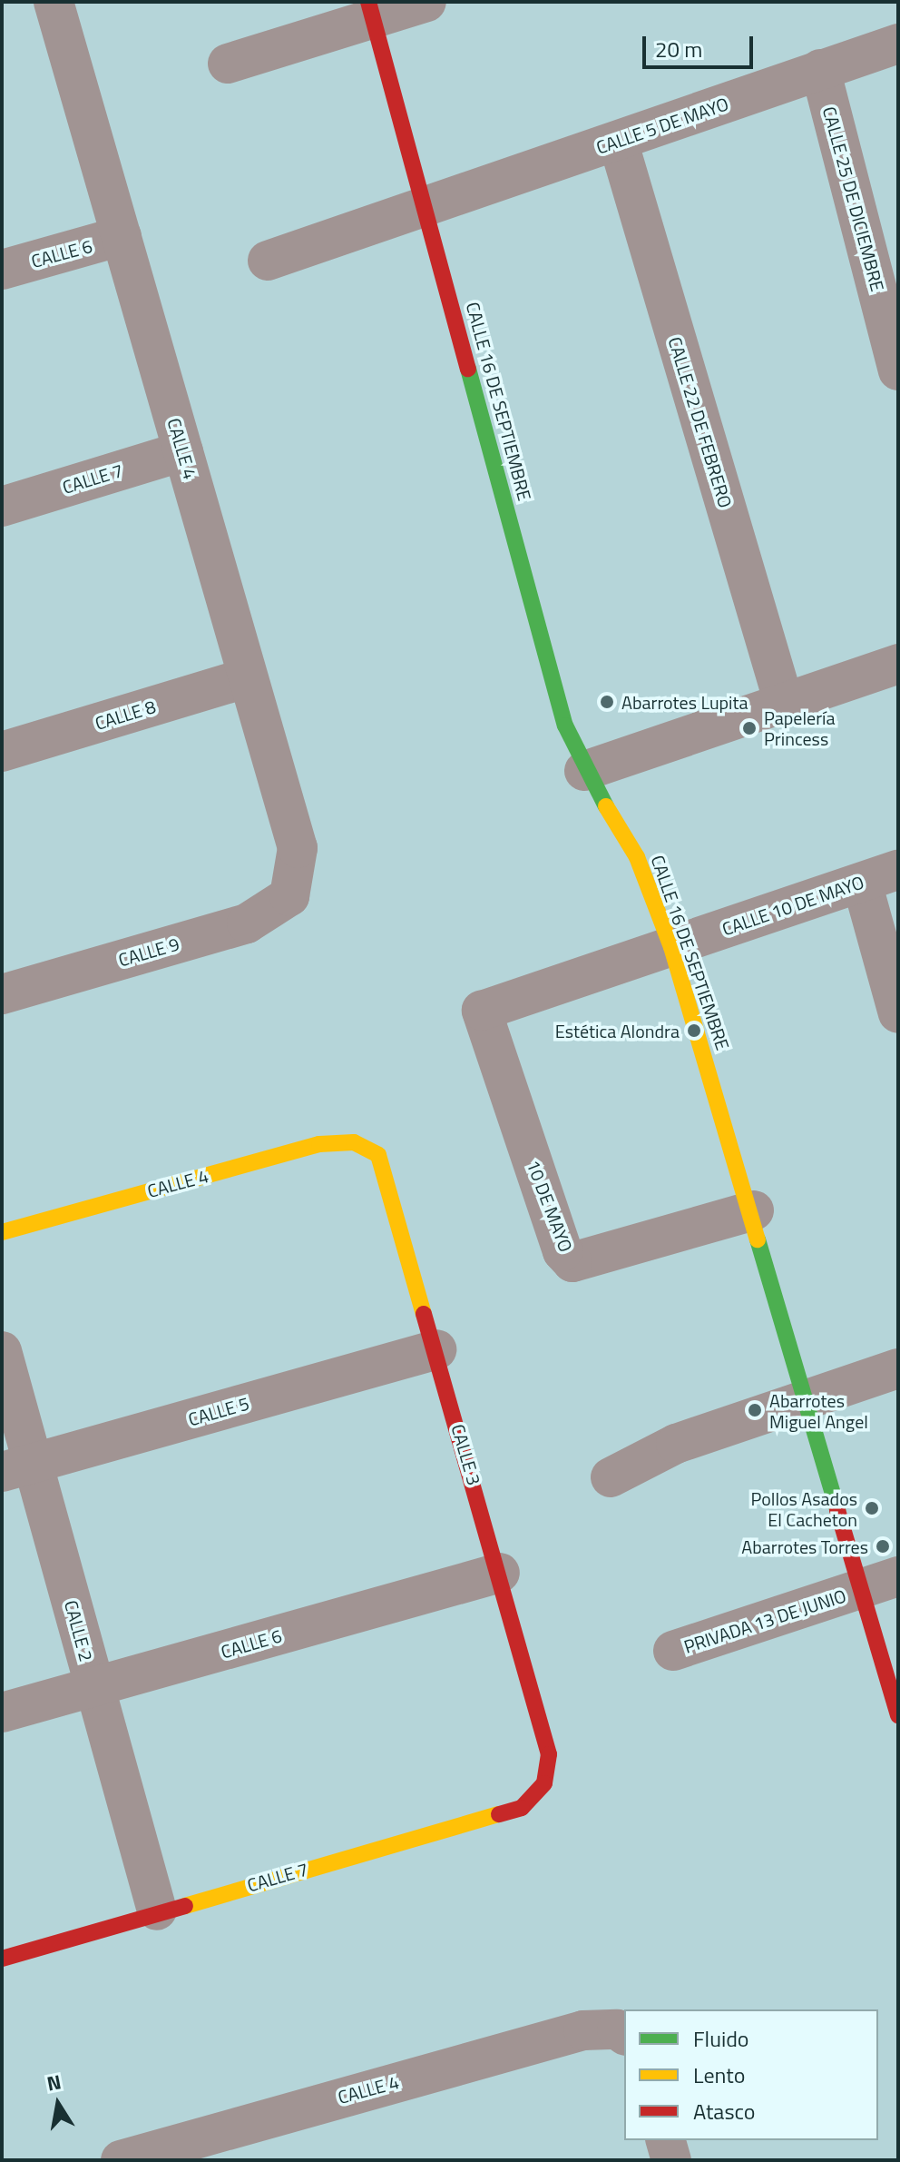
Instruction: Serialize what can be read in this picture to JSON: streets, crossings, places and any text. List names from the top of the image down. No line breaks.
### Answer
{"streets":{"street":["CALLE 5 DE MAYO","CALLE 25 DE DICIEMBRE","CALLE 6","CALLE 16 DE SEPTIEMBRE","CALLE 22 DE FEBRERO","CALLE 4","CALLE 7","CALLE 8","CALLE 10 DE MAYO","CALLE 9","10 DE MAYO","CALLE 5","CALLE 3","PRIVADA 13 DE JUNIO","CALLE 2"]},"crossings":[["CALLE 5 DE MAYO","CALLE 25 DE DICIEMBRE"],["CALLE 5 DE MAYO","CALLE 16 DE SEPTIEMBRE"],["CALLE 5 DE MAYO","CALLE 22 DE FEBRERO"],["CALLE 6","CALLE 4"],["CALLE 6","CALLE 3"],["CALLE 6","CALLE 2"],["CALLE 16 DE SEPTIEMBRE","CALLE 10 DE MAYO"],["CALLE 16 DE SEPTIEMBRE","10 DE MAYO"],["CALLE 16 DE SEPTIEMBRE","PRIVADA 13 DE JUNIO"],["CALLE 4","CALLE 7"],["CALLE 4","CALLE 8"],["CALLE 4","CALLE 9"],["CALLE 4","CALLE 3"],["CALLE 7","CALLE 3"],["CALLE 7","CALLE 2"],["CALLE 10 DE MAYO","10 DE MAYO"],["CALLE 5","CALLE 3"],["CALLE 5","CALLE 2"]],"places":["Abarrotes Lupita","Papelería Princess","Estética Alondra","Abarrotes Miguel Angel","Pollos Asados El Cacheton","Abarrotes Torres"],"legend":["Fluido","Lento","Atasco"],"scale_bar":"20 m","north":"top"}
